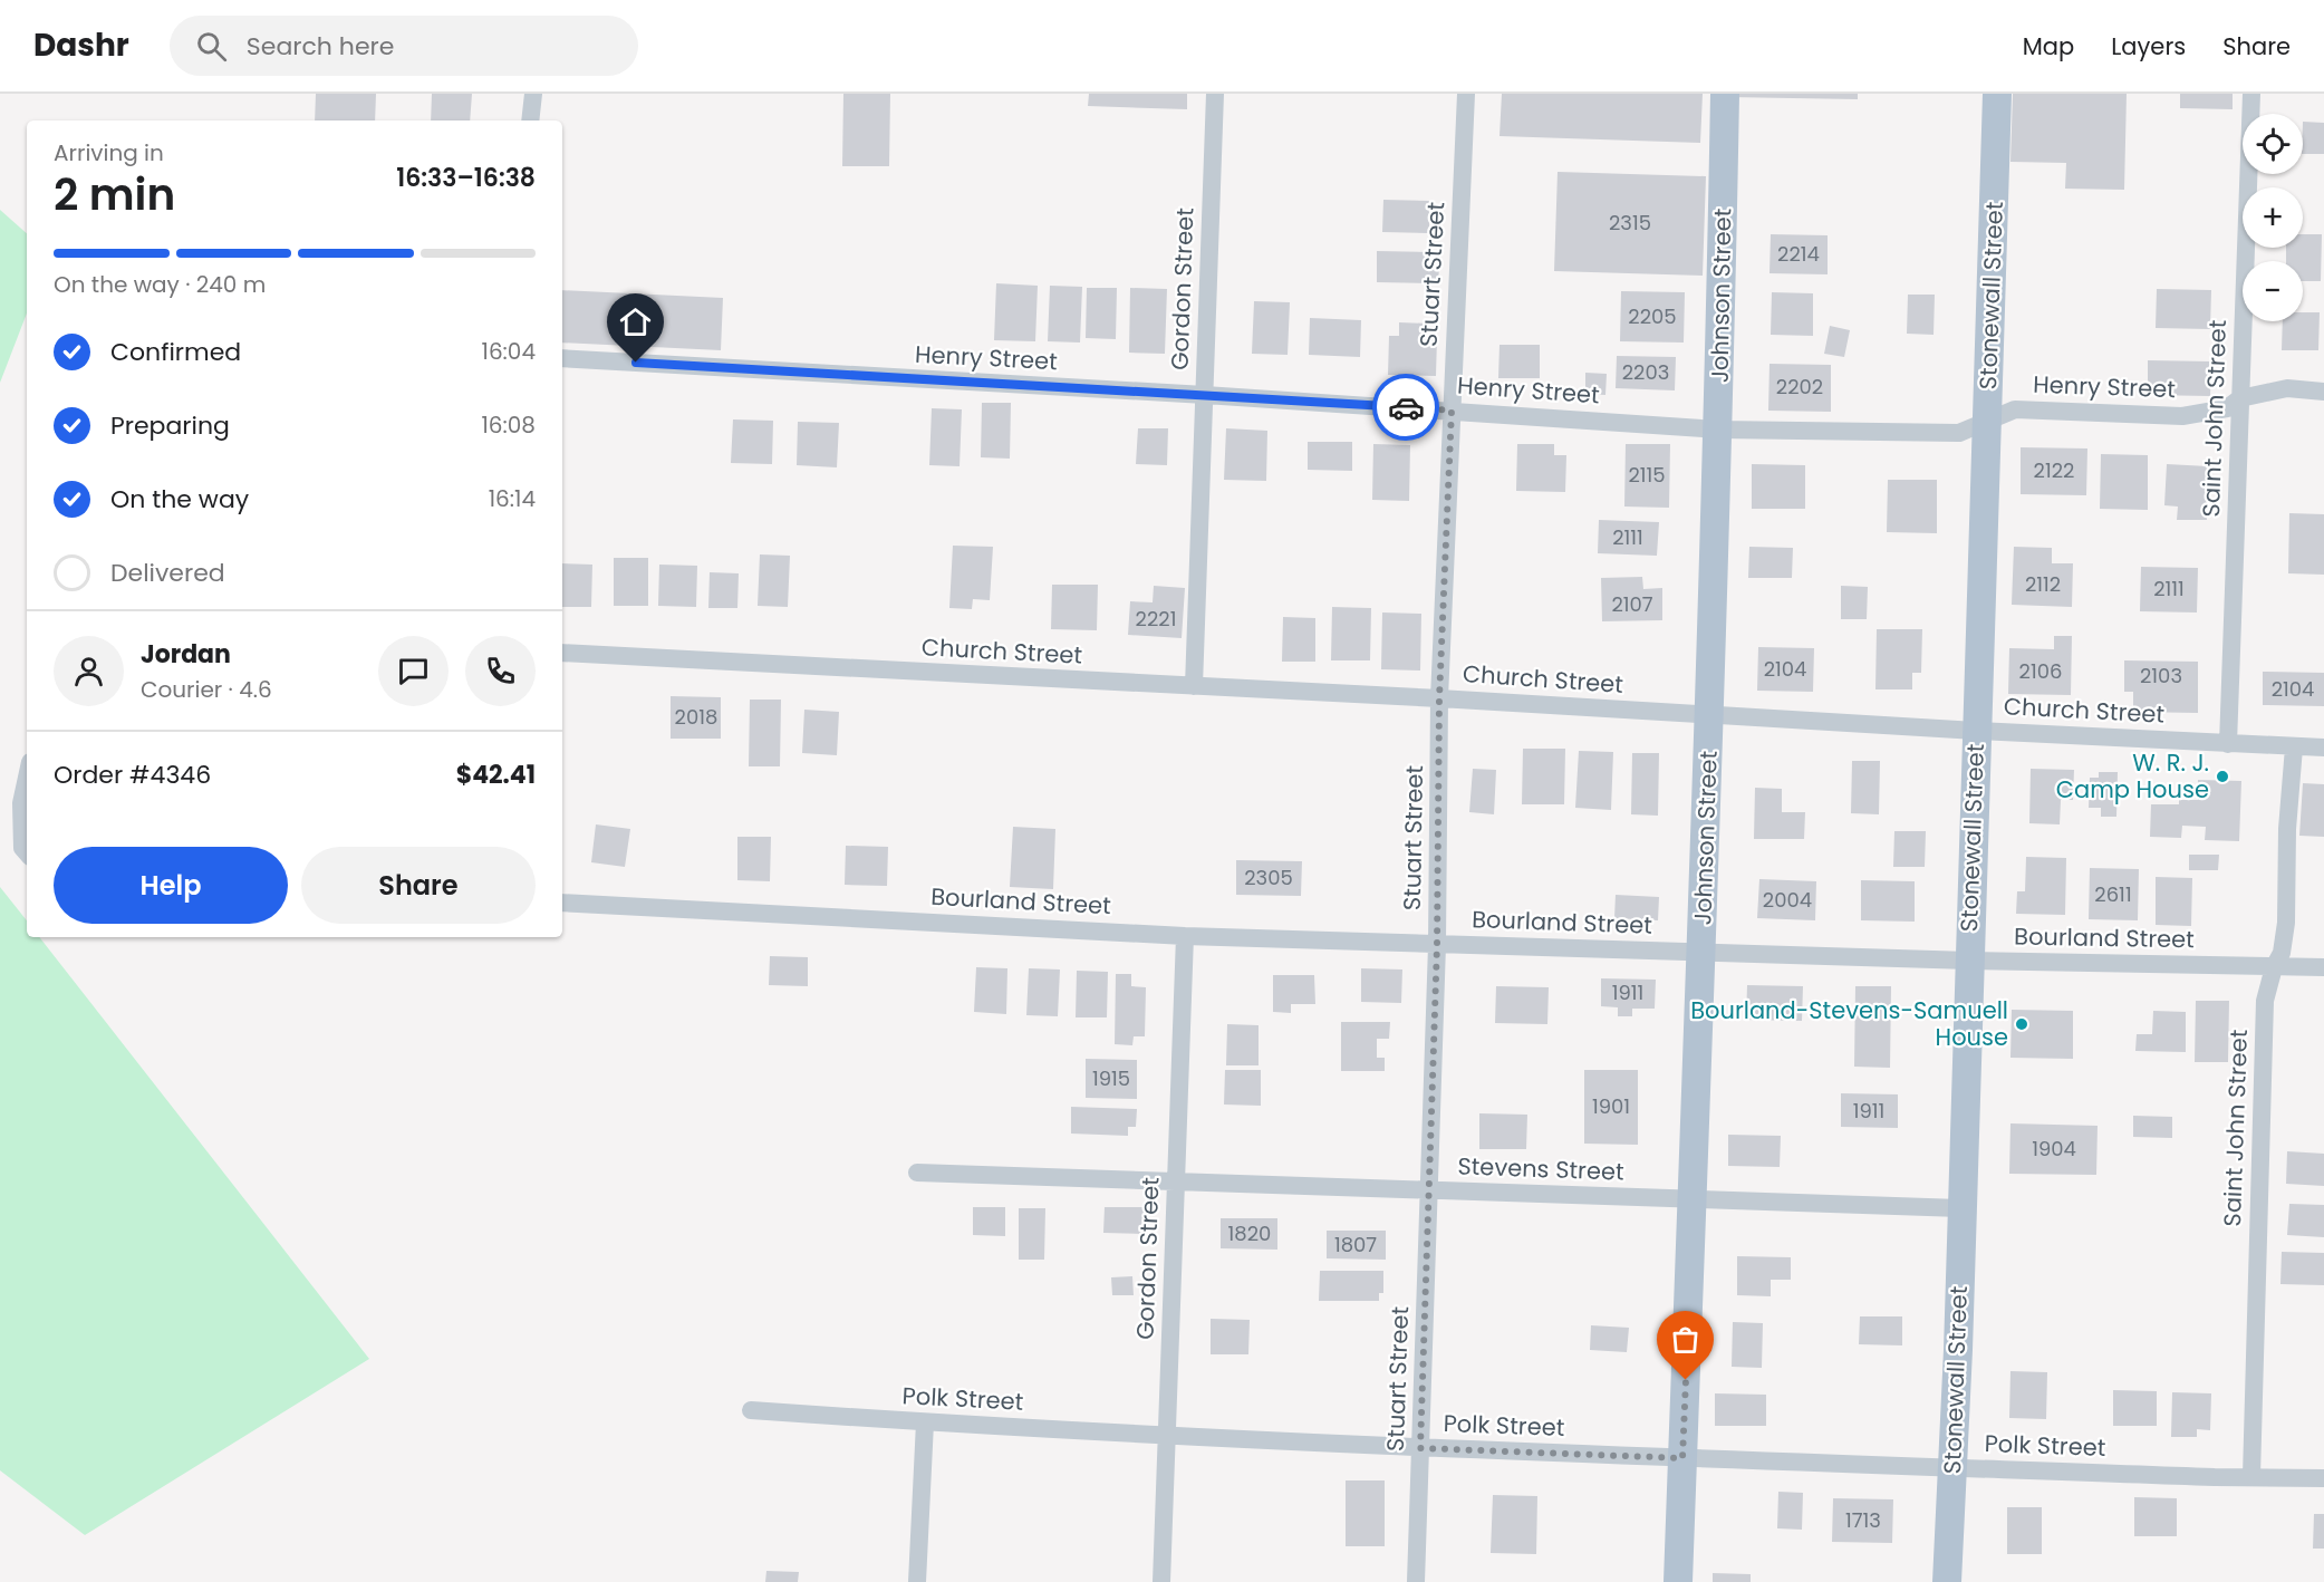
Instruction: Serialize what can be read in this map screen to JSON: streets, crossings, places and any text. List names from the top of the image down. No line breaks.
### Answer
{"streets":{"main road":["Johnson Street","Stonewall Street"],"street":["Stuart Street","Gordon Street","Henry Street","Saint John Street","Church Street","Bourland Street","Stevens Street","Polk Street"]},"crossings":[["Stuart Street","Henry Street"],["Stuart Street","Church Street"],["Stuart Street","Bourland Street"],["Stuart Street","Stevens Street"],["Stuart Street","Polk Street"],["Gordon Street","Henry Street"],["Gordon Street","Church Street"],["Gordon Street","Bourland Street"],["Gordon Street","Stevens Street"],["Gordon Street","Polk Street"],["Johnson Street","Henry Street"],["Johnson Street","Church Street"],["Johnson Street","Bourland Street"],["Johnson Street","Stevens Street"],["Johnson Street","Polk Street"],["Stonewall Street","Henry Street"],["Stonewall Street","Church Street"],["Stonewall Street","Bourland Street"],["Stonewall Street","Stevens Street"],["Stonewall Street","Polk Street"],["Henry Street","Saint John Street"],["Saint John Street","Church Street"],["Saint John Street","Bourland Street"],["Saint John Street","Polk Street"]],"places":["W. R. J. Camp House","Bourland-Stevens-Samuell House"],"house_numbers":["2315","2214","2205","2203","2202","2122","2115","2111","2112","2111","2107","2221","2104","2106","2103","2104","2018","2305","2611","2004","1911","1915","1901","1911","1904","1820","1807","1713"],"page":{"header":"Dashr","search":"Search here","nav":["Map","Layers","Share"],"map_buttons":["+","−"],"heading":["2 min","Arriving in","16:33–16:38"],"panel":["Jordan","Courier · 4.6","Order #4346","$42.41"],"bar":"On the way · 240 m","list":[["Confirmed","16:04"],["Preparing","16:08"],["On the way","16:14"],"Delivered"],"buttons":["Help","Share"]}}
